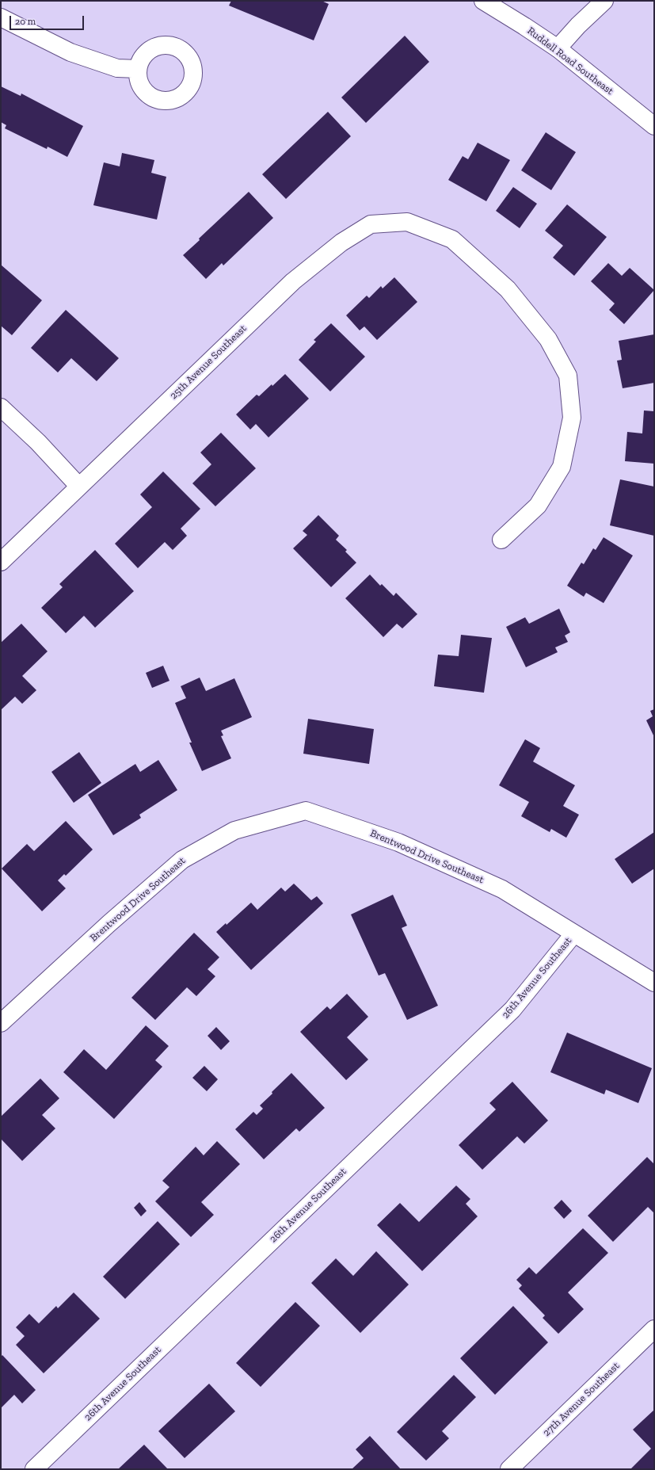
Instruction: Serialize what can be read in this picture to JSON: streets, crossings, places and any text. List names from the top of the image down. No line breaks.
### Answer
{"streets":{"street":["Ruddell Road Southeast","25th Avenue Southeast","Brentwood Drive Southeast","26th Avenue Southeast","27th Avenue Southeast"]},"crossings":[["Brentwood Drive Southeast","26th Avenue Southeast"]],"scale_bar":"20 m"}
